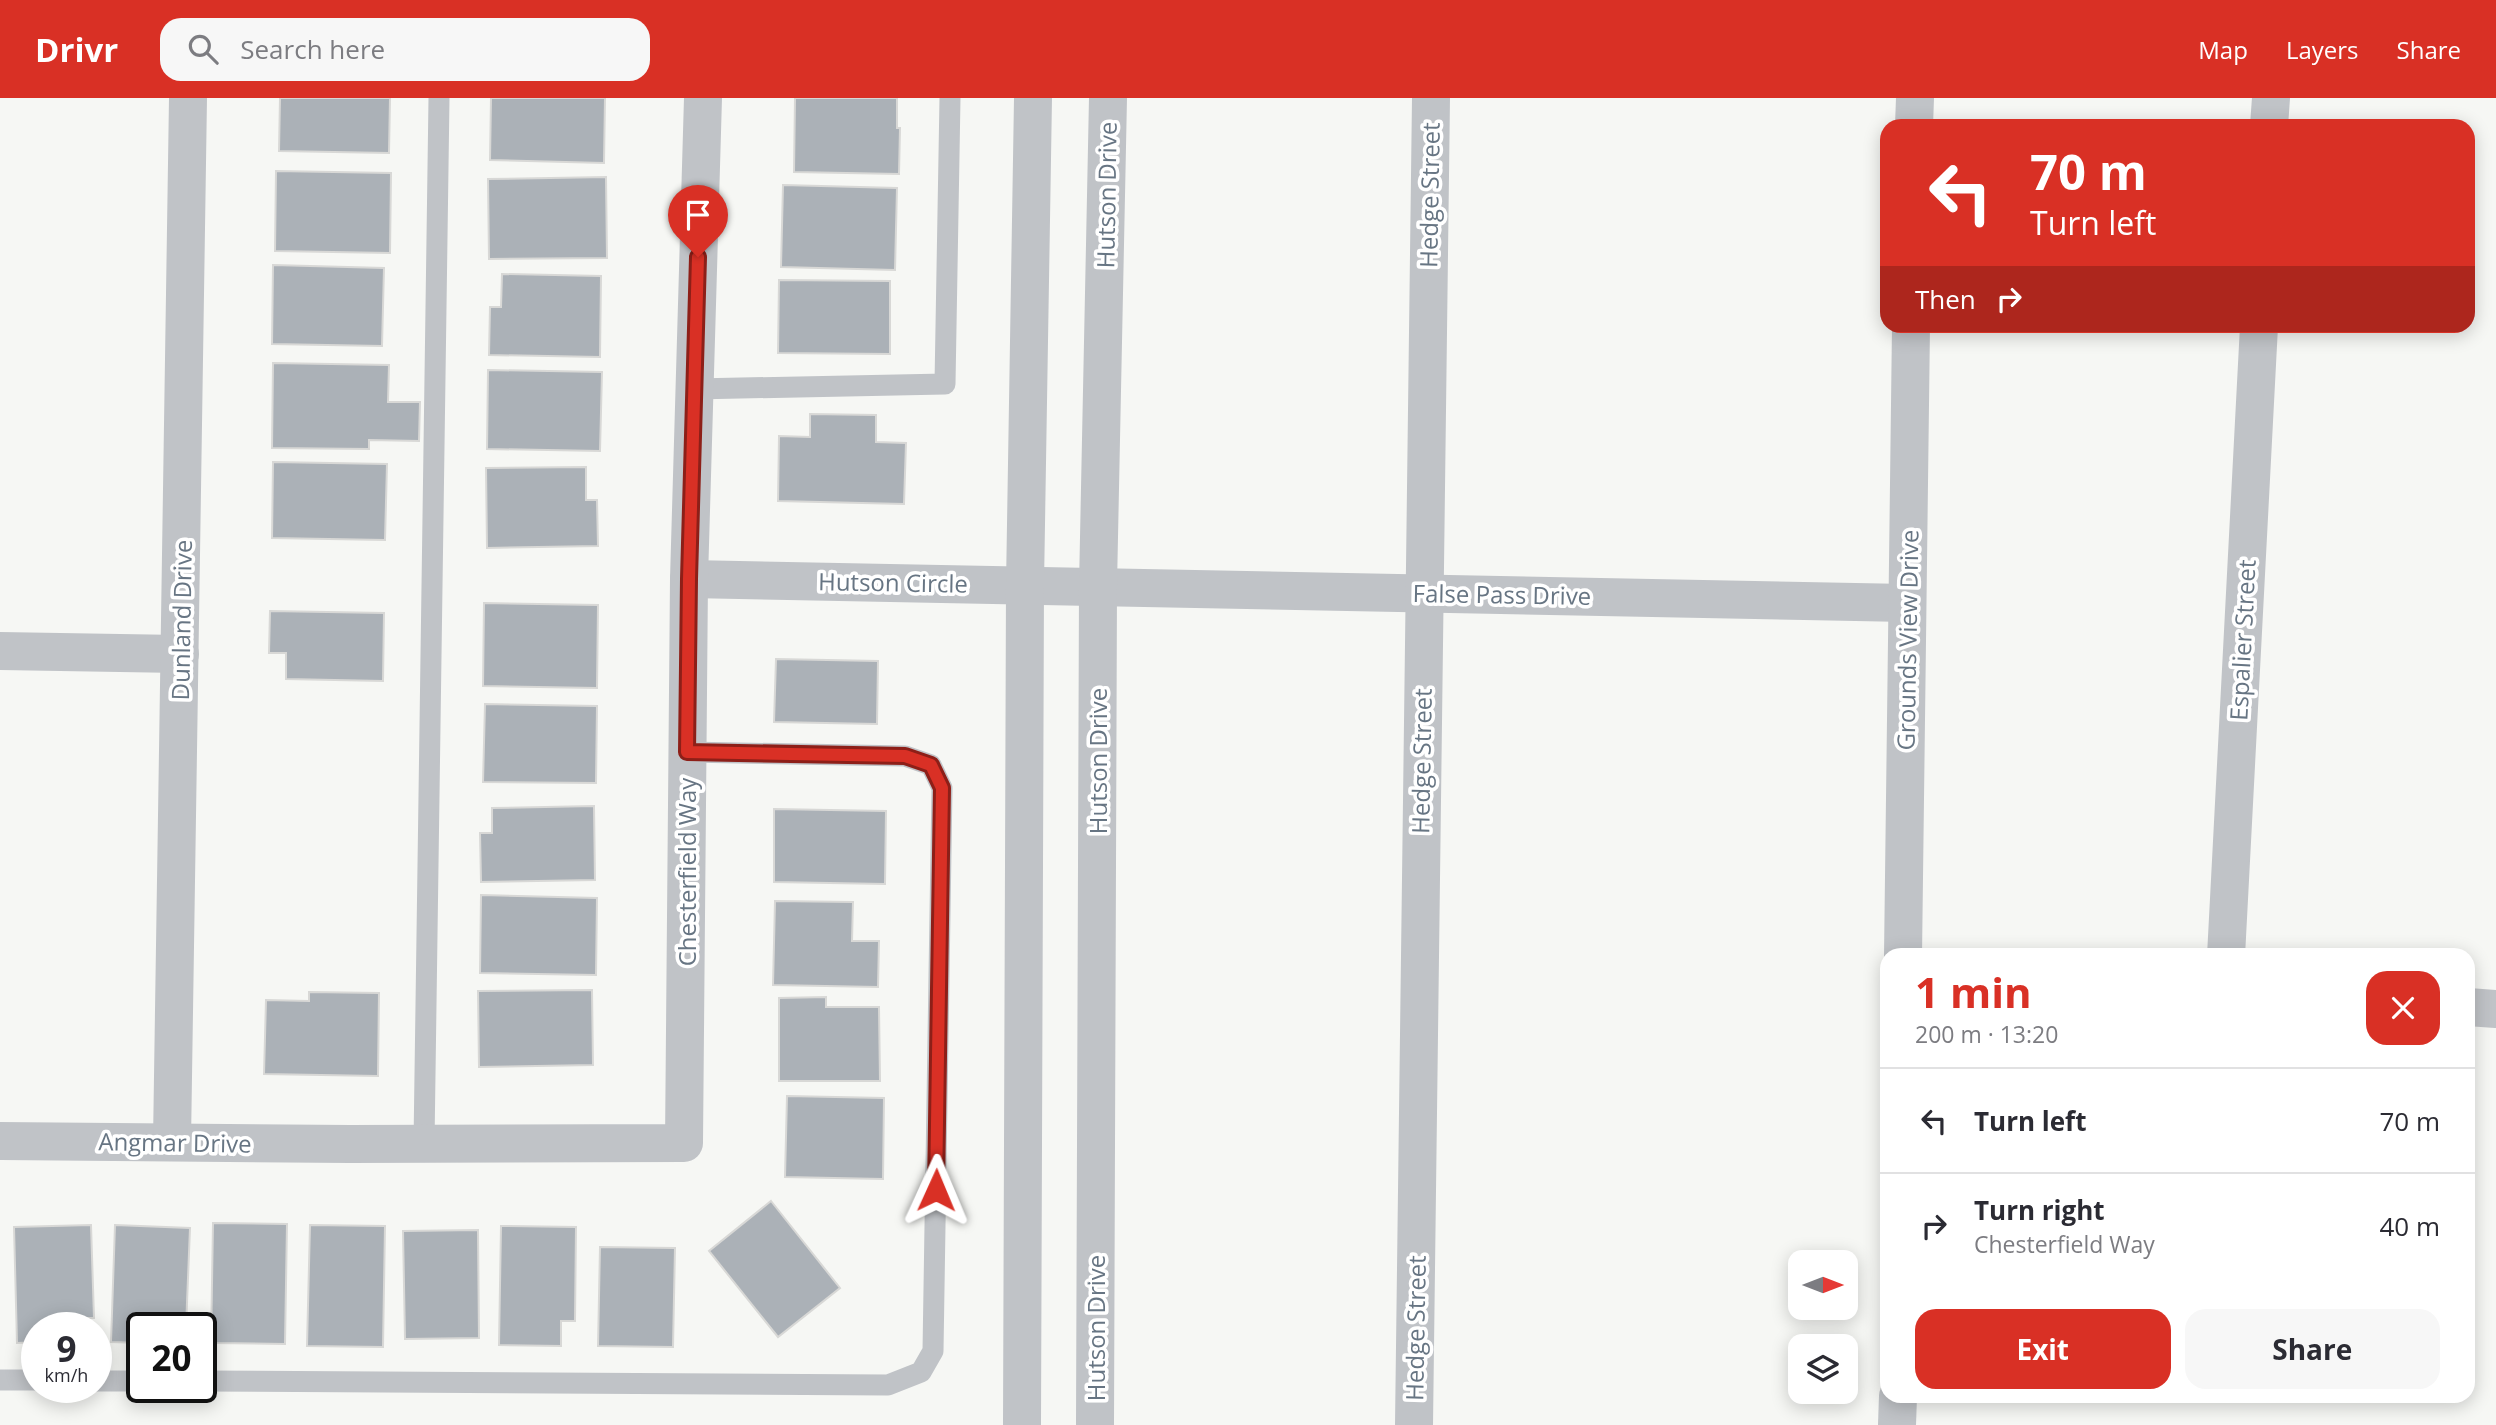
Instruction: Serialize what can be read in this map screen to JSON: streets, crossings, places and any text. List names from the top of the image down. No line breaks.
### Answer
{"streets":{"street":["Hutson Drive","Hedge Street","Hutson Circle","False Pass Drive","Dunland Drive","Grounds View Drive","Espalier Street","Chesterfield Way","Angmar Drive"]},"crossings":[["Hutson Drive","Hutson Circle"],["Hutson Drive","False Pass Drive"],["Hedge Street","False Pass Drive"],["Hutson Circle","False Pass Drive"],["Hutson Circle","Chesterfield Way"],["False Pass Drive","Grounds View Drive"],["Dunland Drive","Angmar Drive"],["Chesterfield Way","Angmar Drive"]],"north":"right","page":{"header":"Drivr","search":"Search here","nav":["Map","Layers","Share"],"turn":["70 m","Turn left"],"then":"Then","heading":["1 min","200 m · 13:20"],"list":[{"name":"Turn left","value":"70 m"},{"name":"Turn right","note":"Chesterfield Way","value":"40 m"}],"buttons":["Exit","Share"],"speed":"9 km/h","limit":"20"}}
